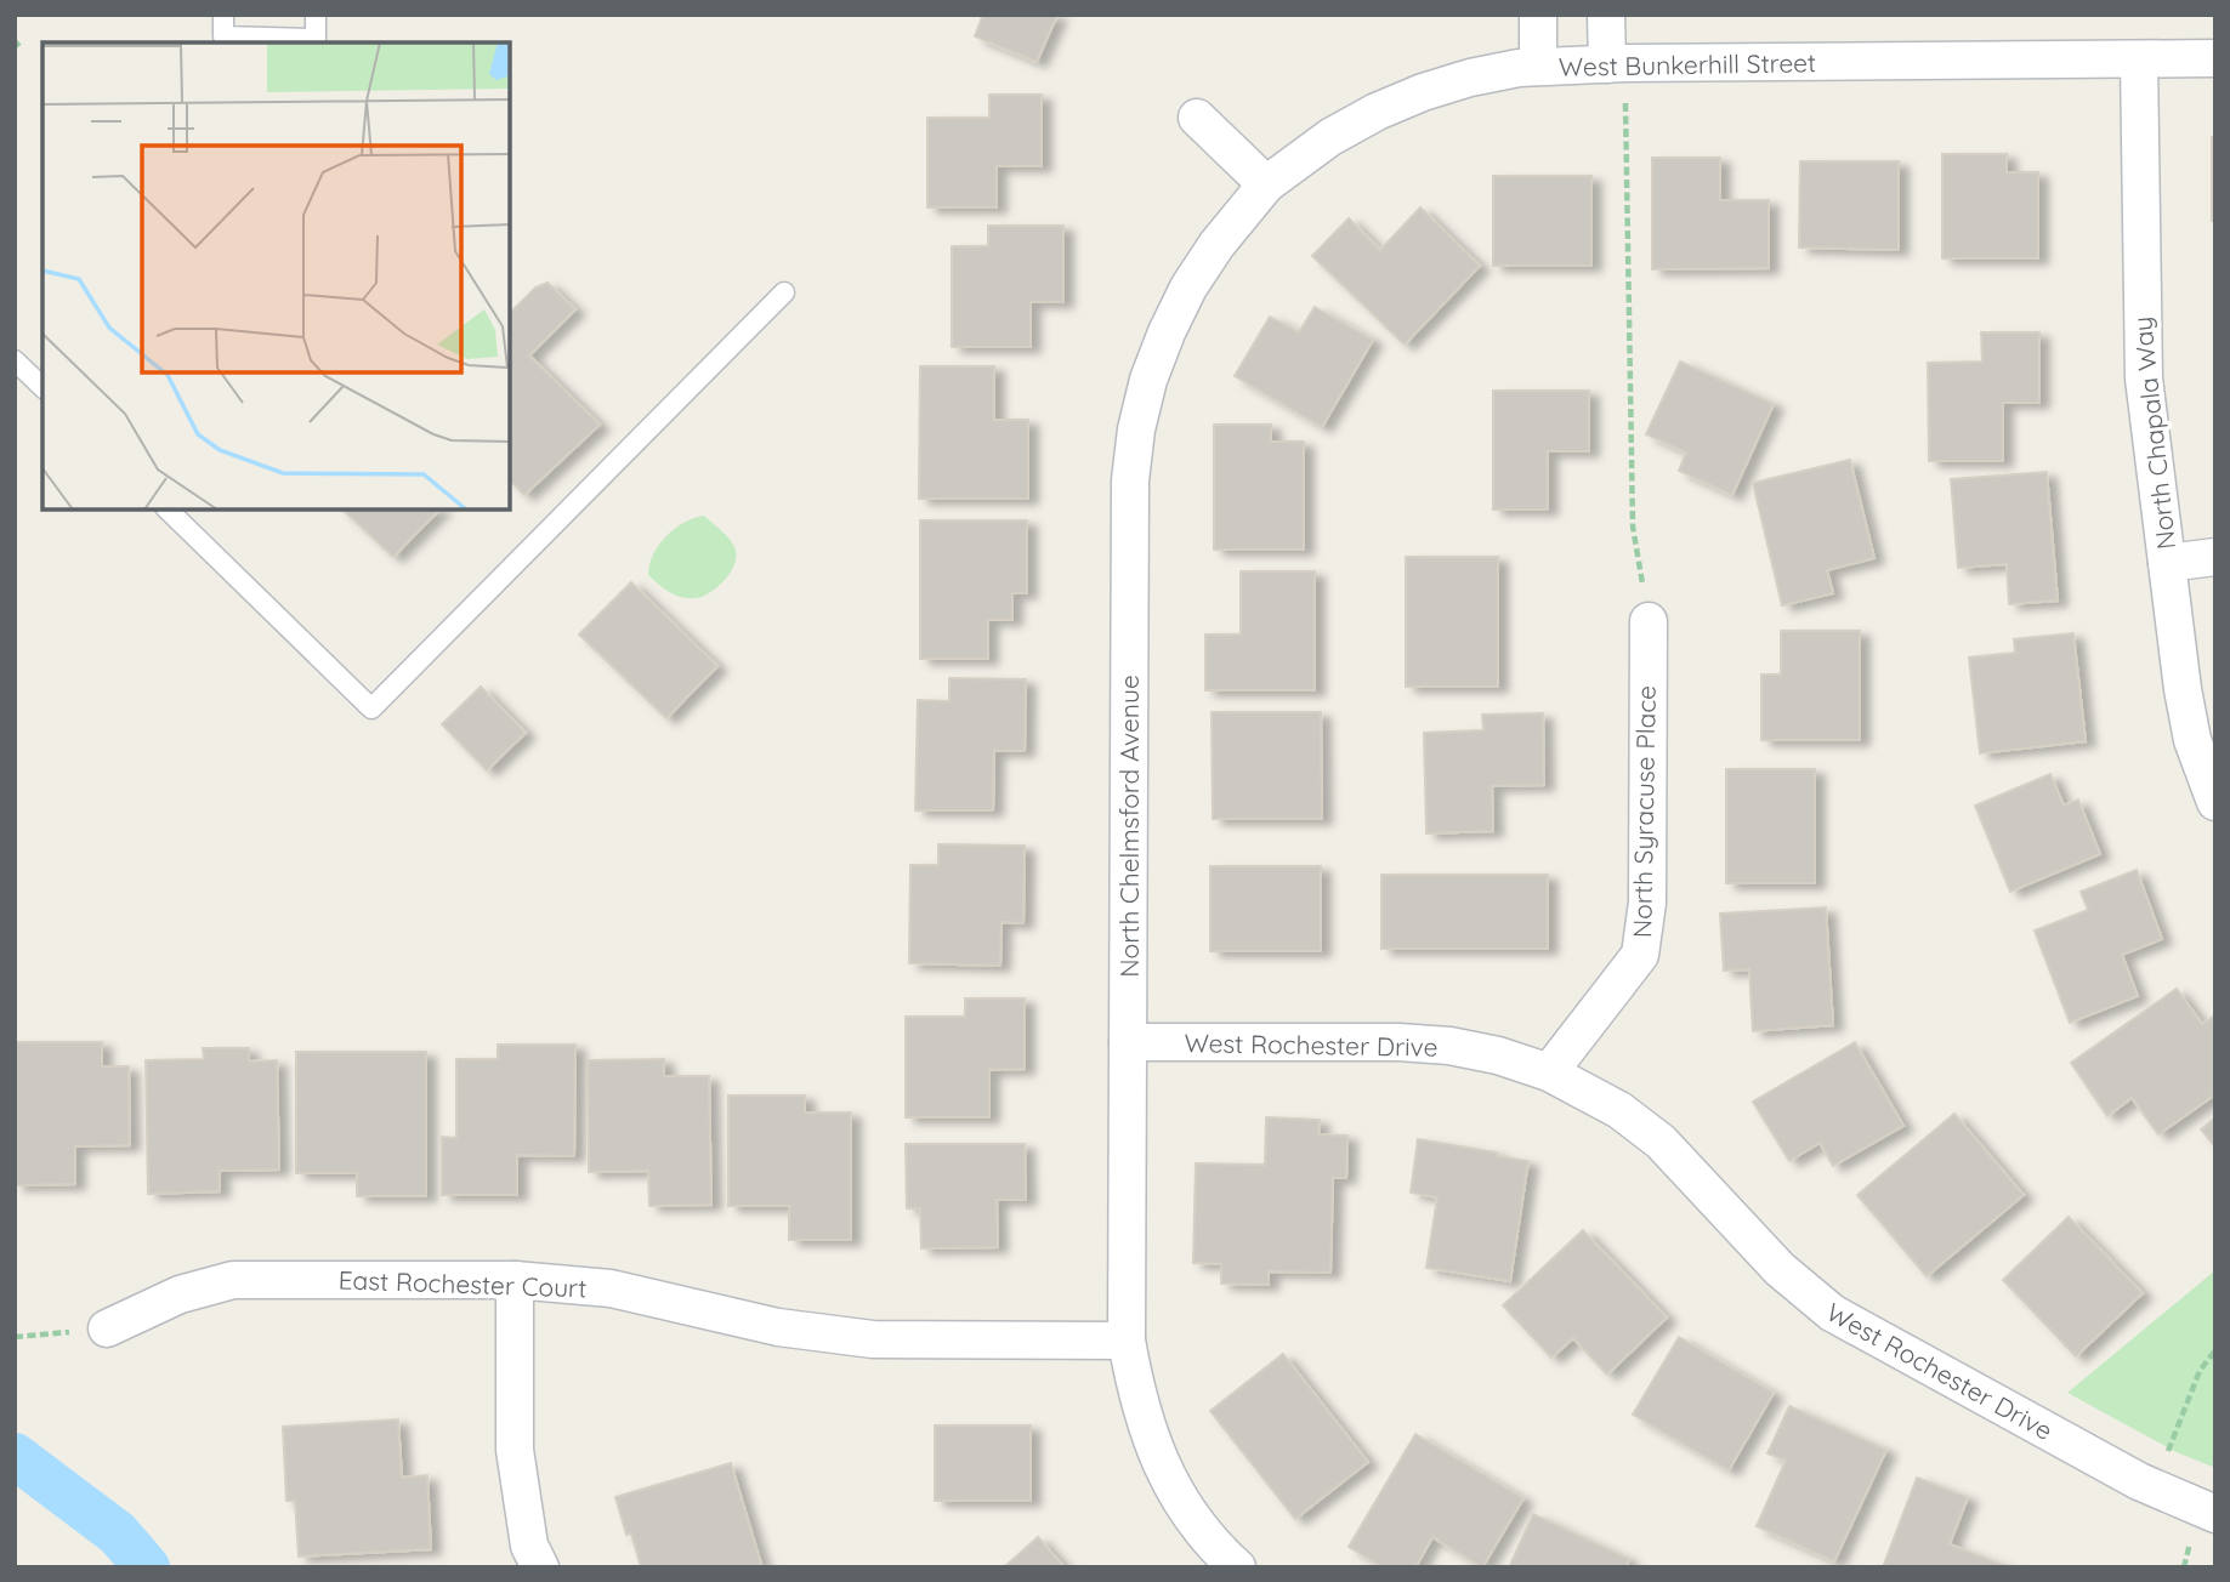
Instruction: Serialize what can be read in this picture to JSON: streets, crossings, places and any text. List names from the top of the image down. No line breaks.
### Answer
{"streets":{"street":["West Bunkerhill Street","North Chapala Way","North Syracuse Place","North Chelmsford Avenue","West Rochester Drive","East Rochester Court"]},"crossings":[["West Bunkerhill Street","North Chapala Way"],["West Bunkerhill Street","North Chelmsford Avenue"],["North Syracuse Place","West Rochester Drive"],["North Chelmsford Avenue","West Rochester Drive"],["North Chelmsford Avenue","East Rochester Court"]]}
